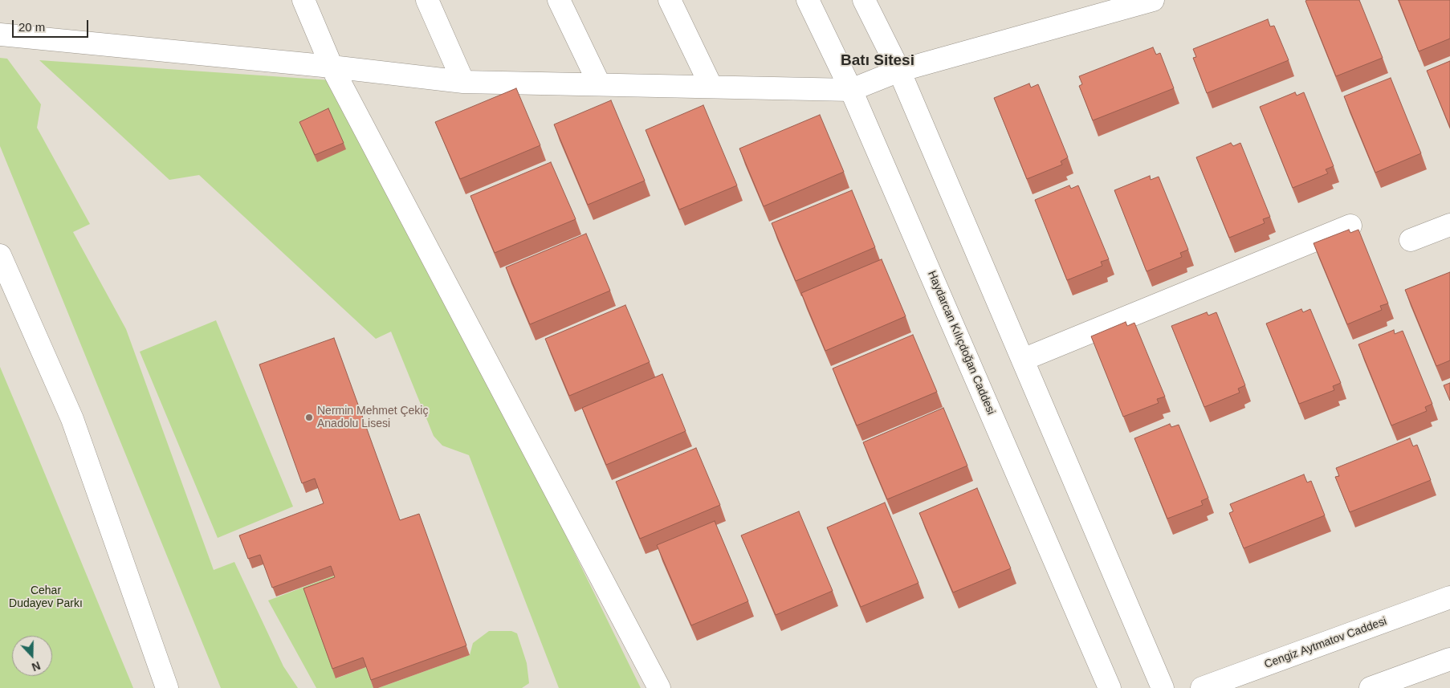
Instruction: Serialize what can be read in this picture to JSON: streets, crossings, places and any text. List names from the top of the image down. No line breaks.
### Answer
{"streets":{"street":["Haydarcan Kılıçdoğan Caddesi","Cengiz Aytmatov Caddesi"]},"districts":["Batı Sitesi"],"parks":["Cehar Dudayev Parkı"],"places":["Nermin Mehmet Çekiç Anadolu Lisesi"],"scale_bar":"20 m","north":"bottom"}
